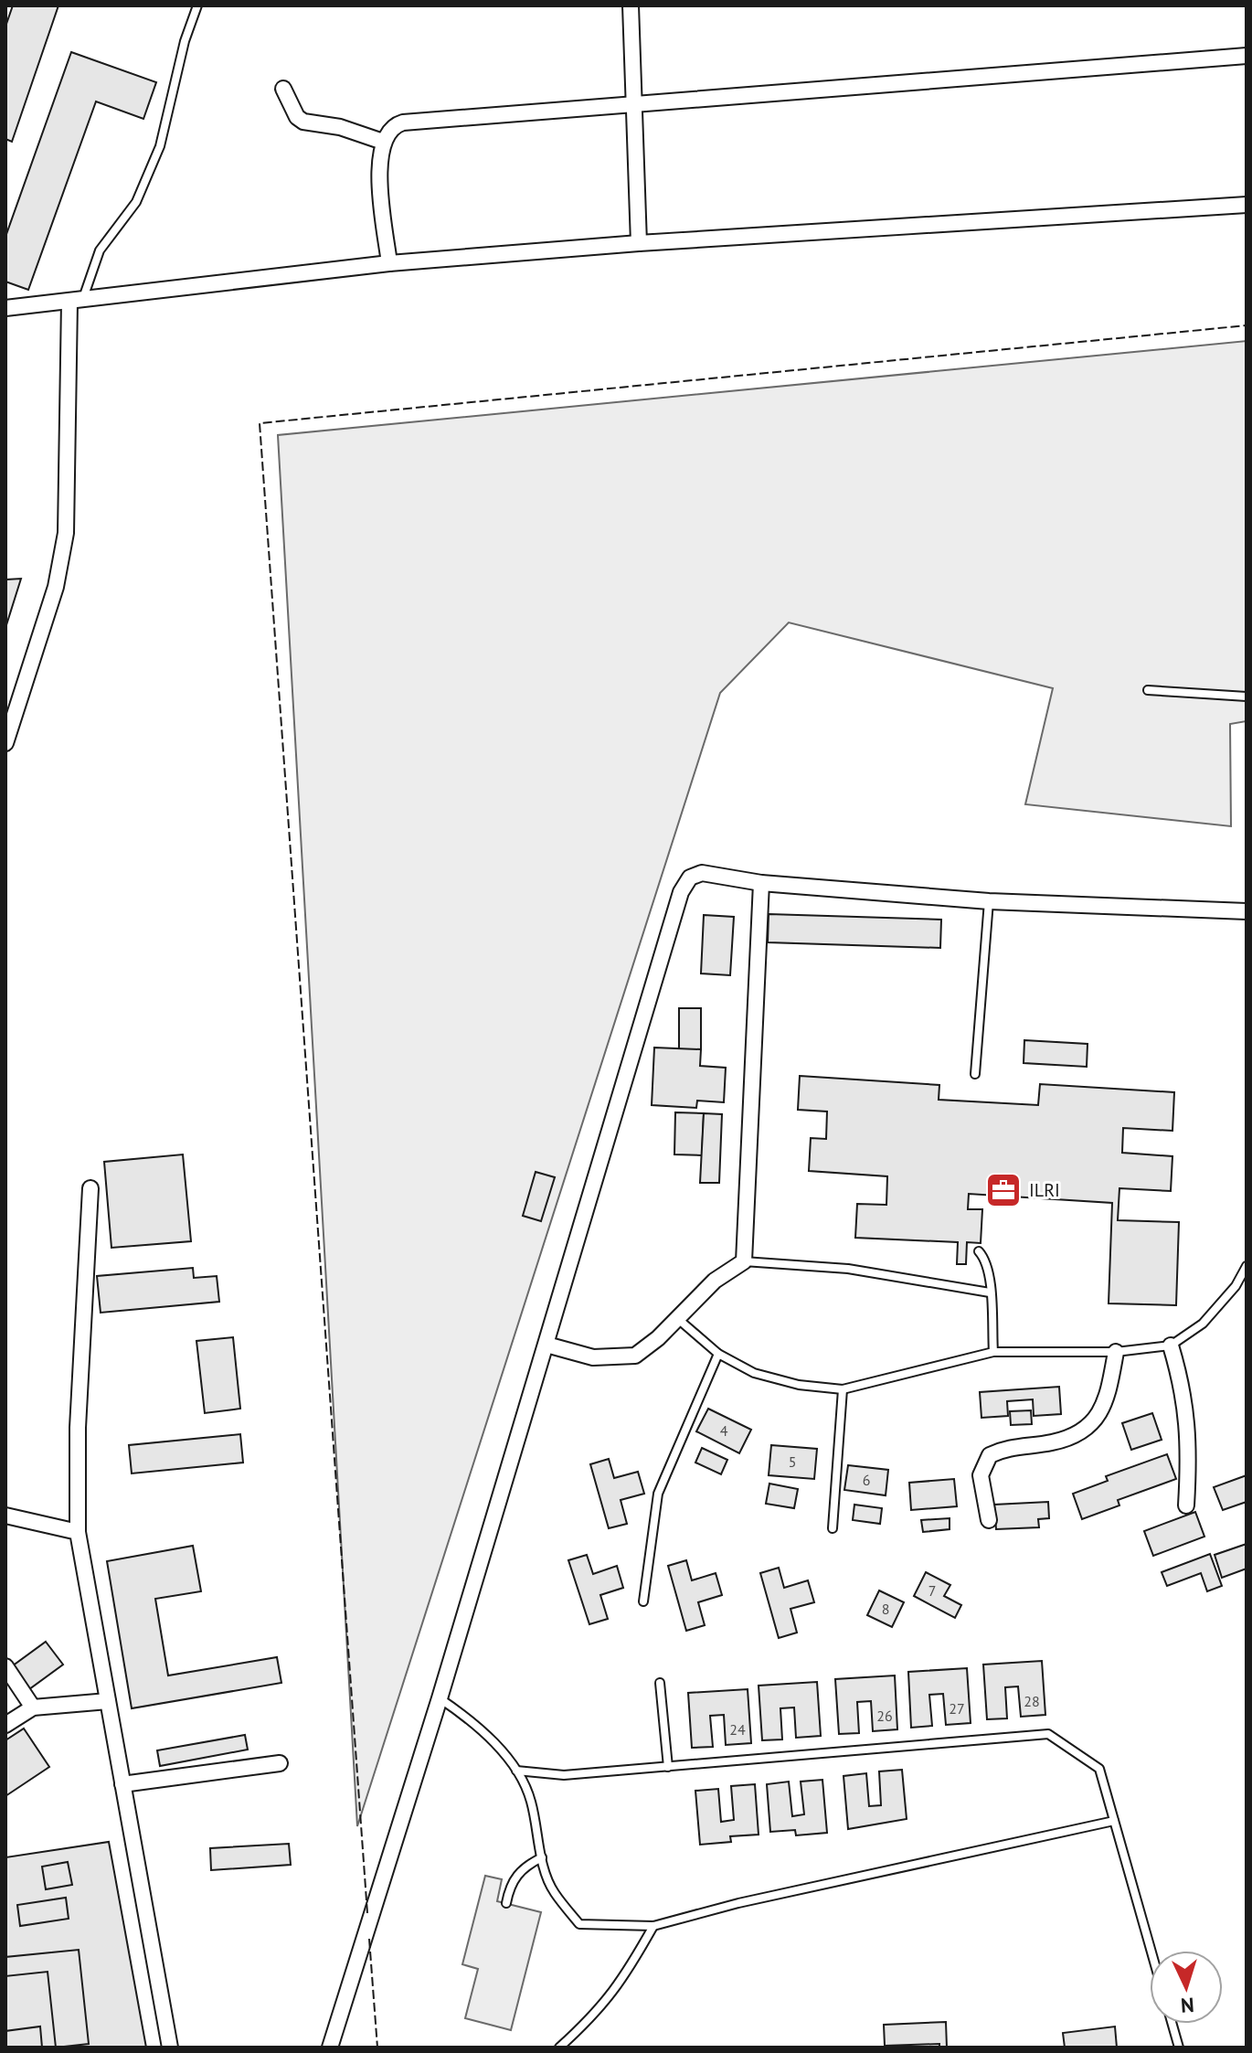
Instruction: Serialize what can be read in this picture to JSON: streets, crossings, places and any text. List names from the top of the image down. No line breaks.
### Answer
{"places":{"office":["ILRI"]},"house_numbers":["4","5","6","7","8","28","27","26","24"],"north":"bottom"}
